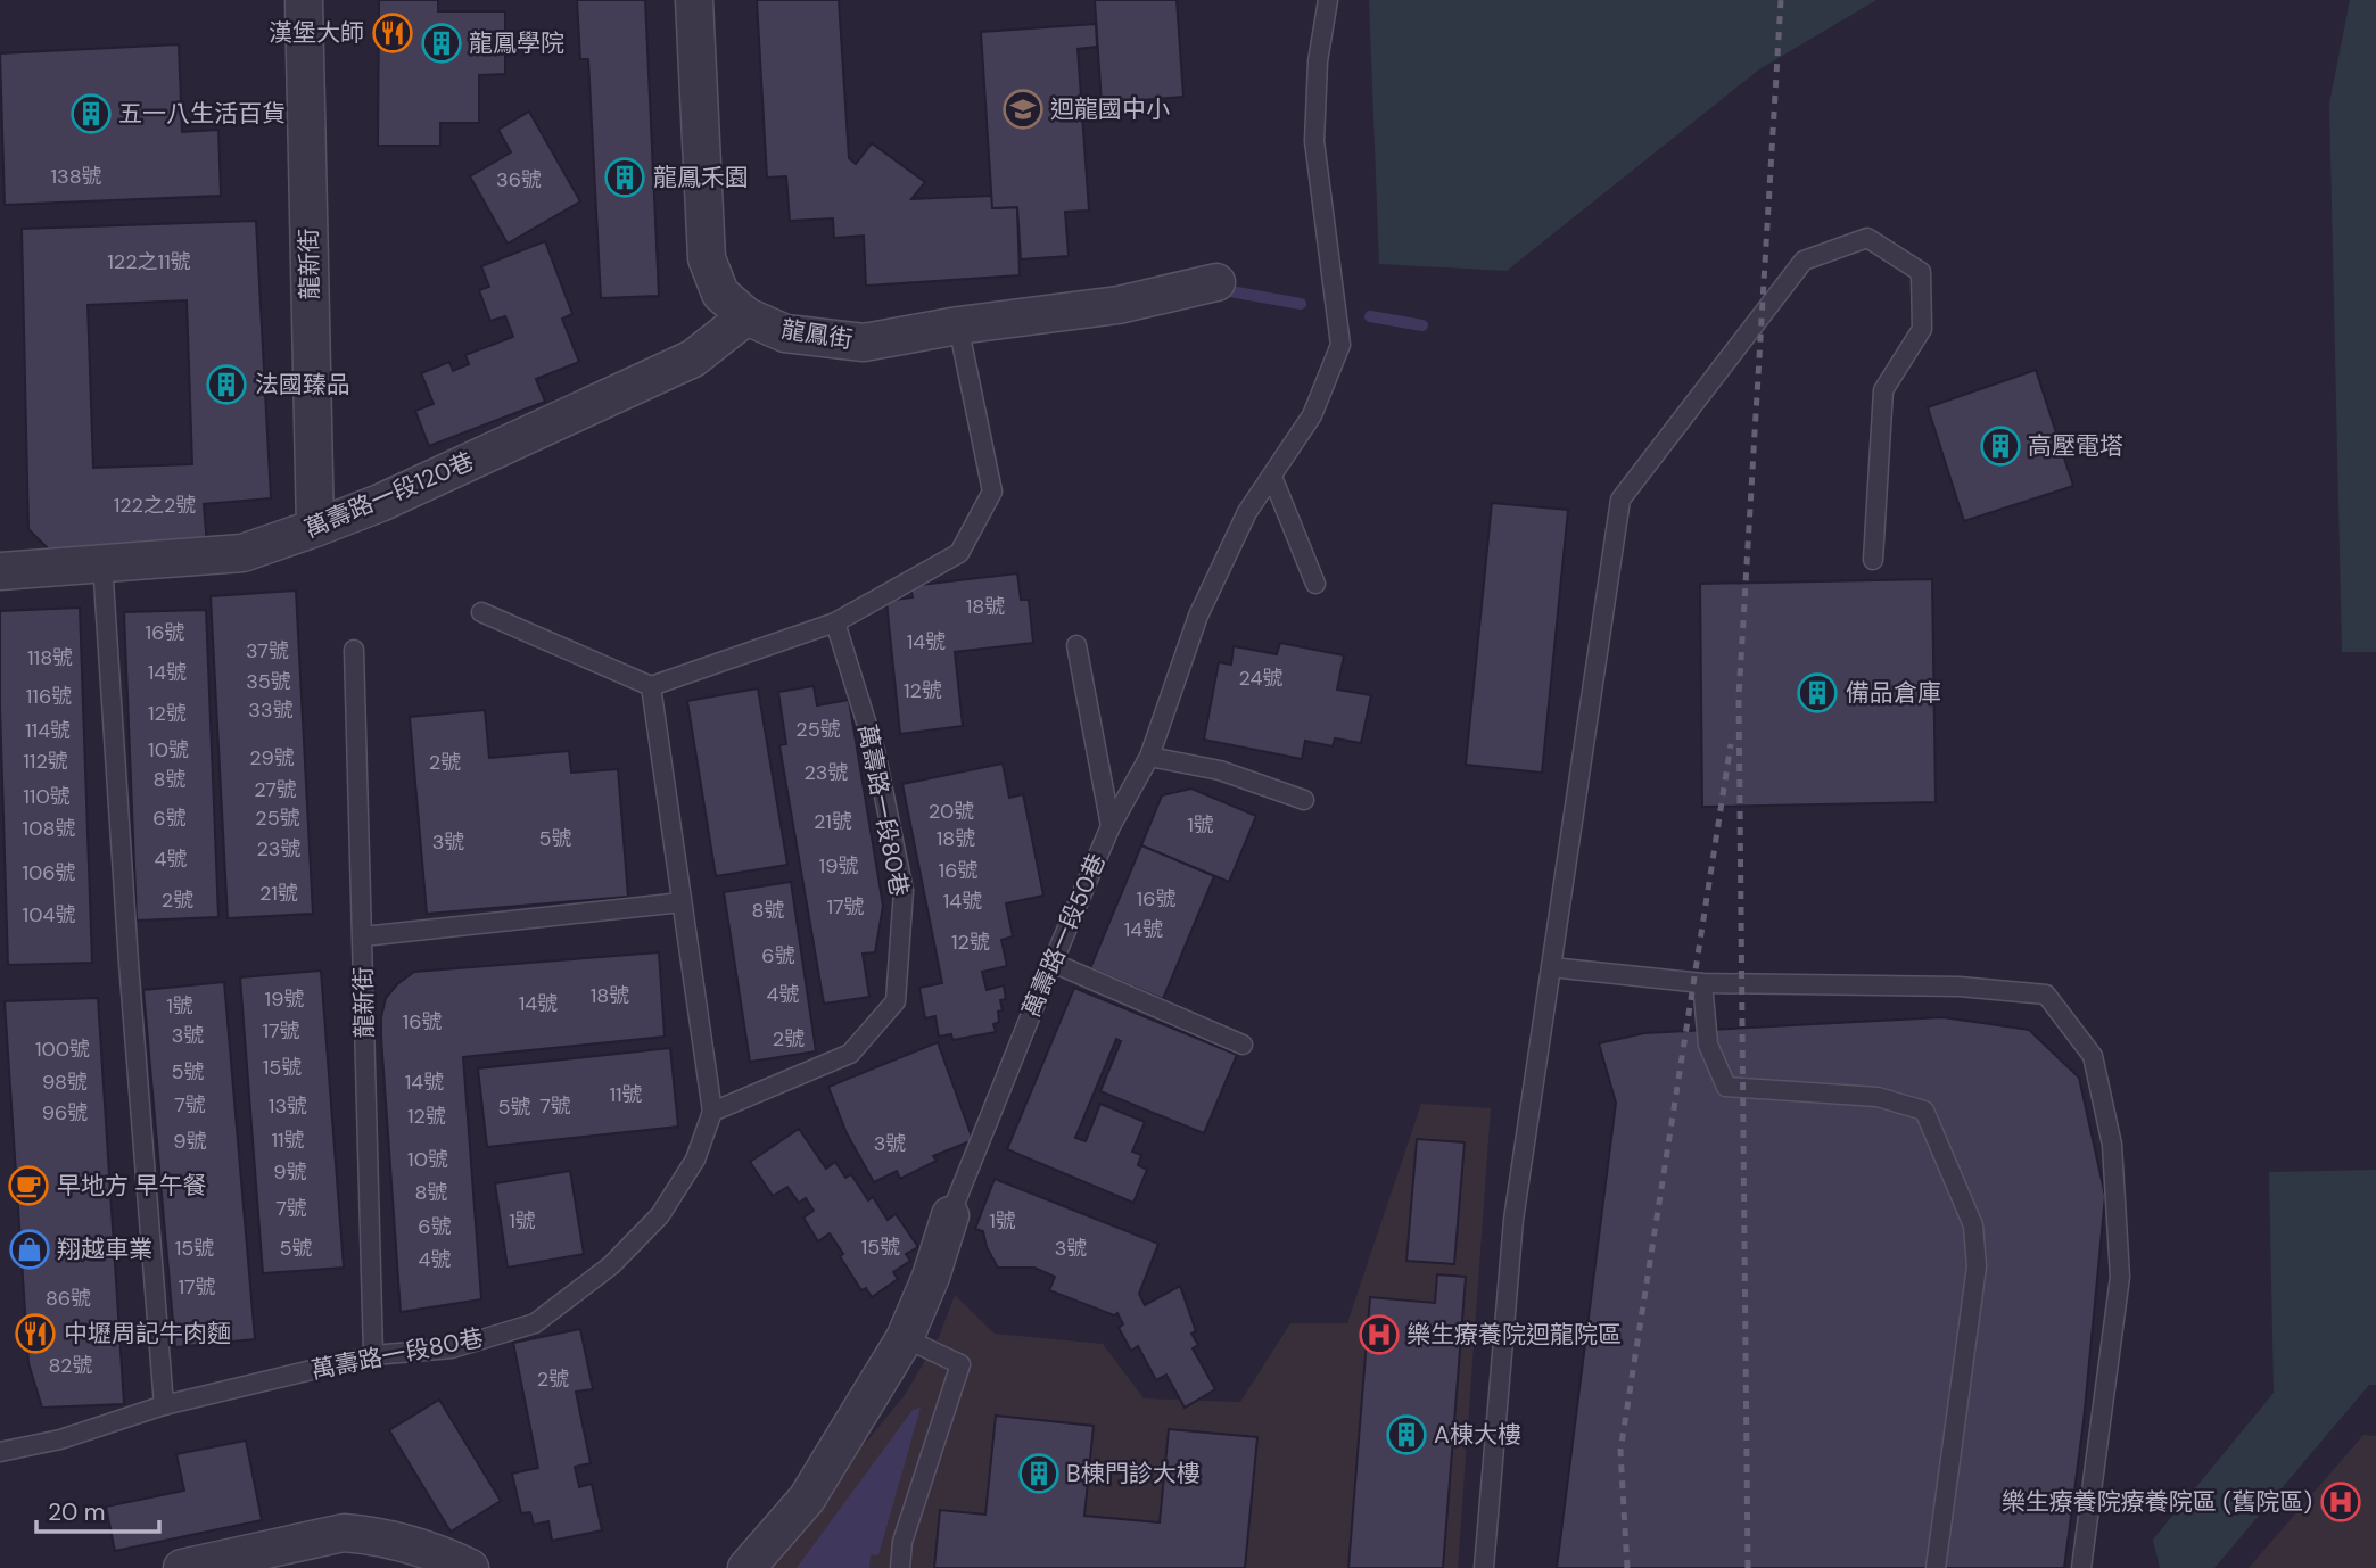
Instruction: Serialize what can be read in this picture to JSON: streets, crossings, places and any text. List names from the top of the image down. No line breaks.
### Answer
{"streets":{"street":["龍新街","龍鳳街","萬壽路一段120巷","萬壽路一段50巷"],"lane":["萬壽路一段80巷"]},"crossings":[["龍新街","萬壽路一段120巷"],["龍新街","萬壽路一段80巷"],["龍鳳街","萬壽路一段120巷"]],"places":{"restaurant":["漢堡大師","中壢周記牛肉麵"],"building":["龍鳳學院","五一八生活百貨","龍鳳禾園","法國臻品","高壓電塔","備品倉庫","A棟大樓","B棟門診大樓"],"school or university":["迴龍國中小"],"cafe":["早地方 早午餐"],"shop":["翔越車業"],"hospital":["樂生療養院迴龍院區","樂生療養院療養院區 (舊院區)"]},"house_numbers":["138號","36號","122之11號","122之2號","18號","16號","14號","37號","118號","14號","24號","35號","12號","116號","33號","12號","25號","114號","10號","29號","112號","2號","23號","8號","27號","110號","20號","6號","25號","21號","1號","108號","5號","18號","3號","23號","4號","19號","16號","106號","21號","16號","2號","14號","17號","8號","104號","14號","12號","6號","4號","18號","19號","14號","1號","16號","17號","3號","2號","100號","15號","5號","98號","14號","11號","7號","13號","7號","5號","96號","12號","11號","9號","3號","10號","9號","8號","7號","1號","1號","6號","15號","15號","5號","3號","4號","17號","86號","82號","2號"],"scale_bar":"20 m"}
